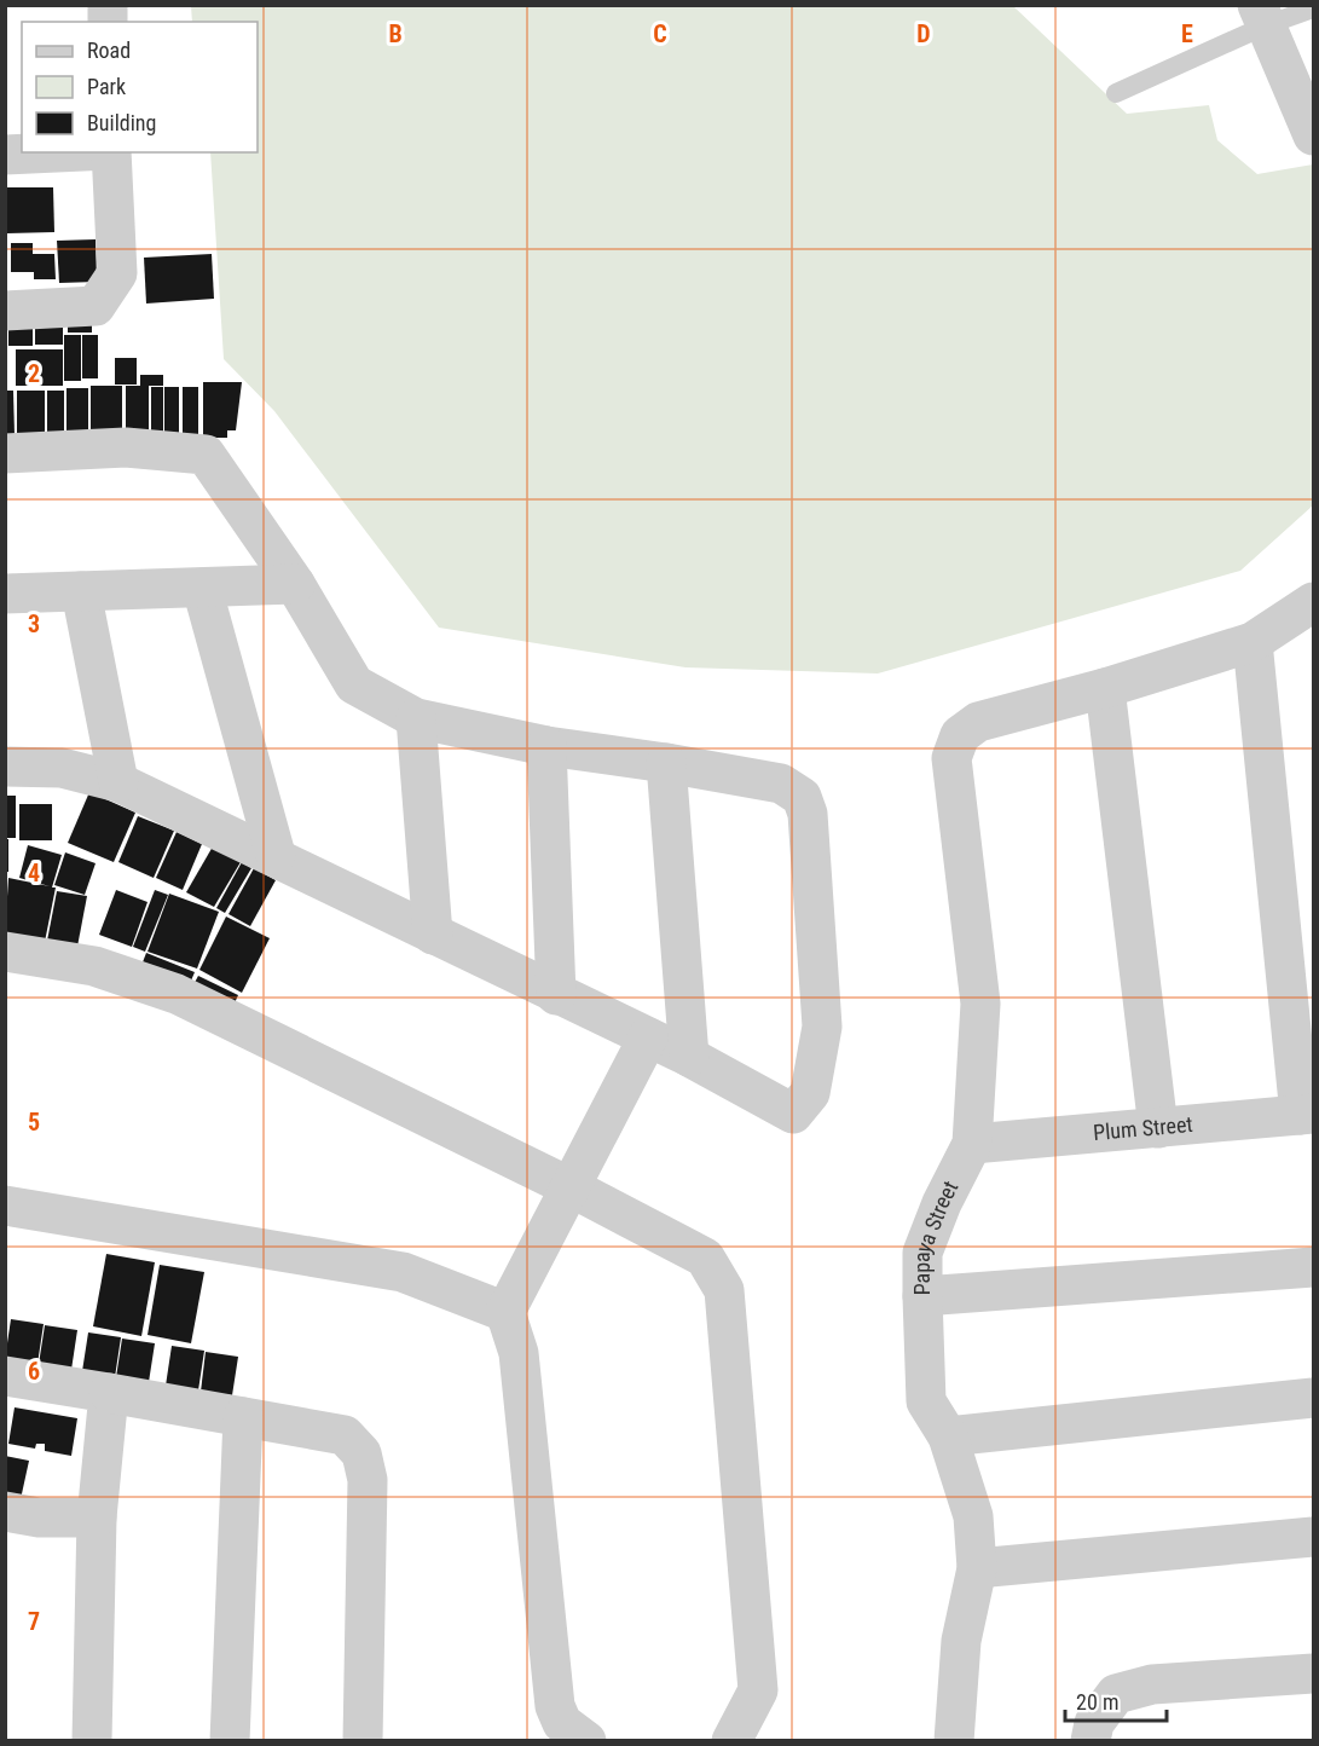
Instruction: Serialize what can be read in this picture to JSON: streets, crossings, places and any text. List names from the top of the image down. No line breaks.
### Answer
{"streets":{"street":["Plum Street","Papaya Street"]},"crossings":[["Plum Street","Papaya Street"]],"legend":["Road","Park","Building"],"scale_bar":"20 m","grid":{"columns":["B","C","D","E"],"rows":["2","3","4","5","6","7"]}}
